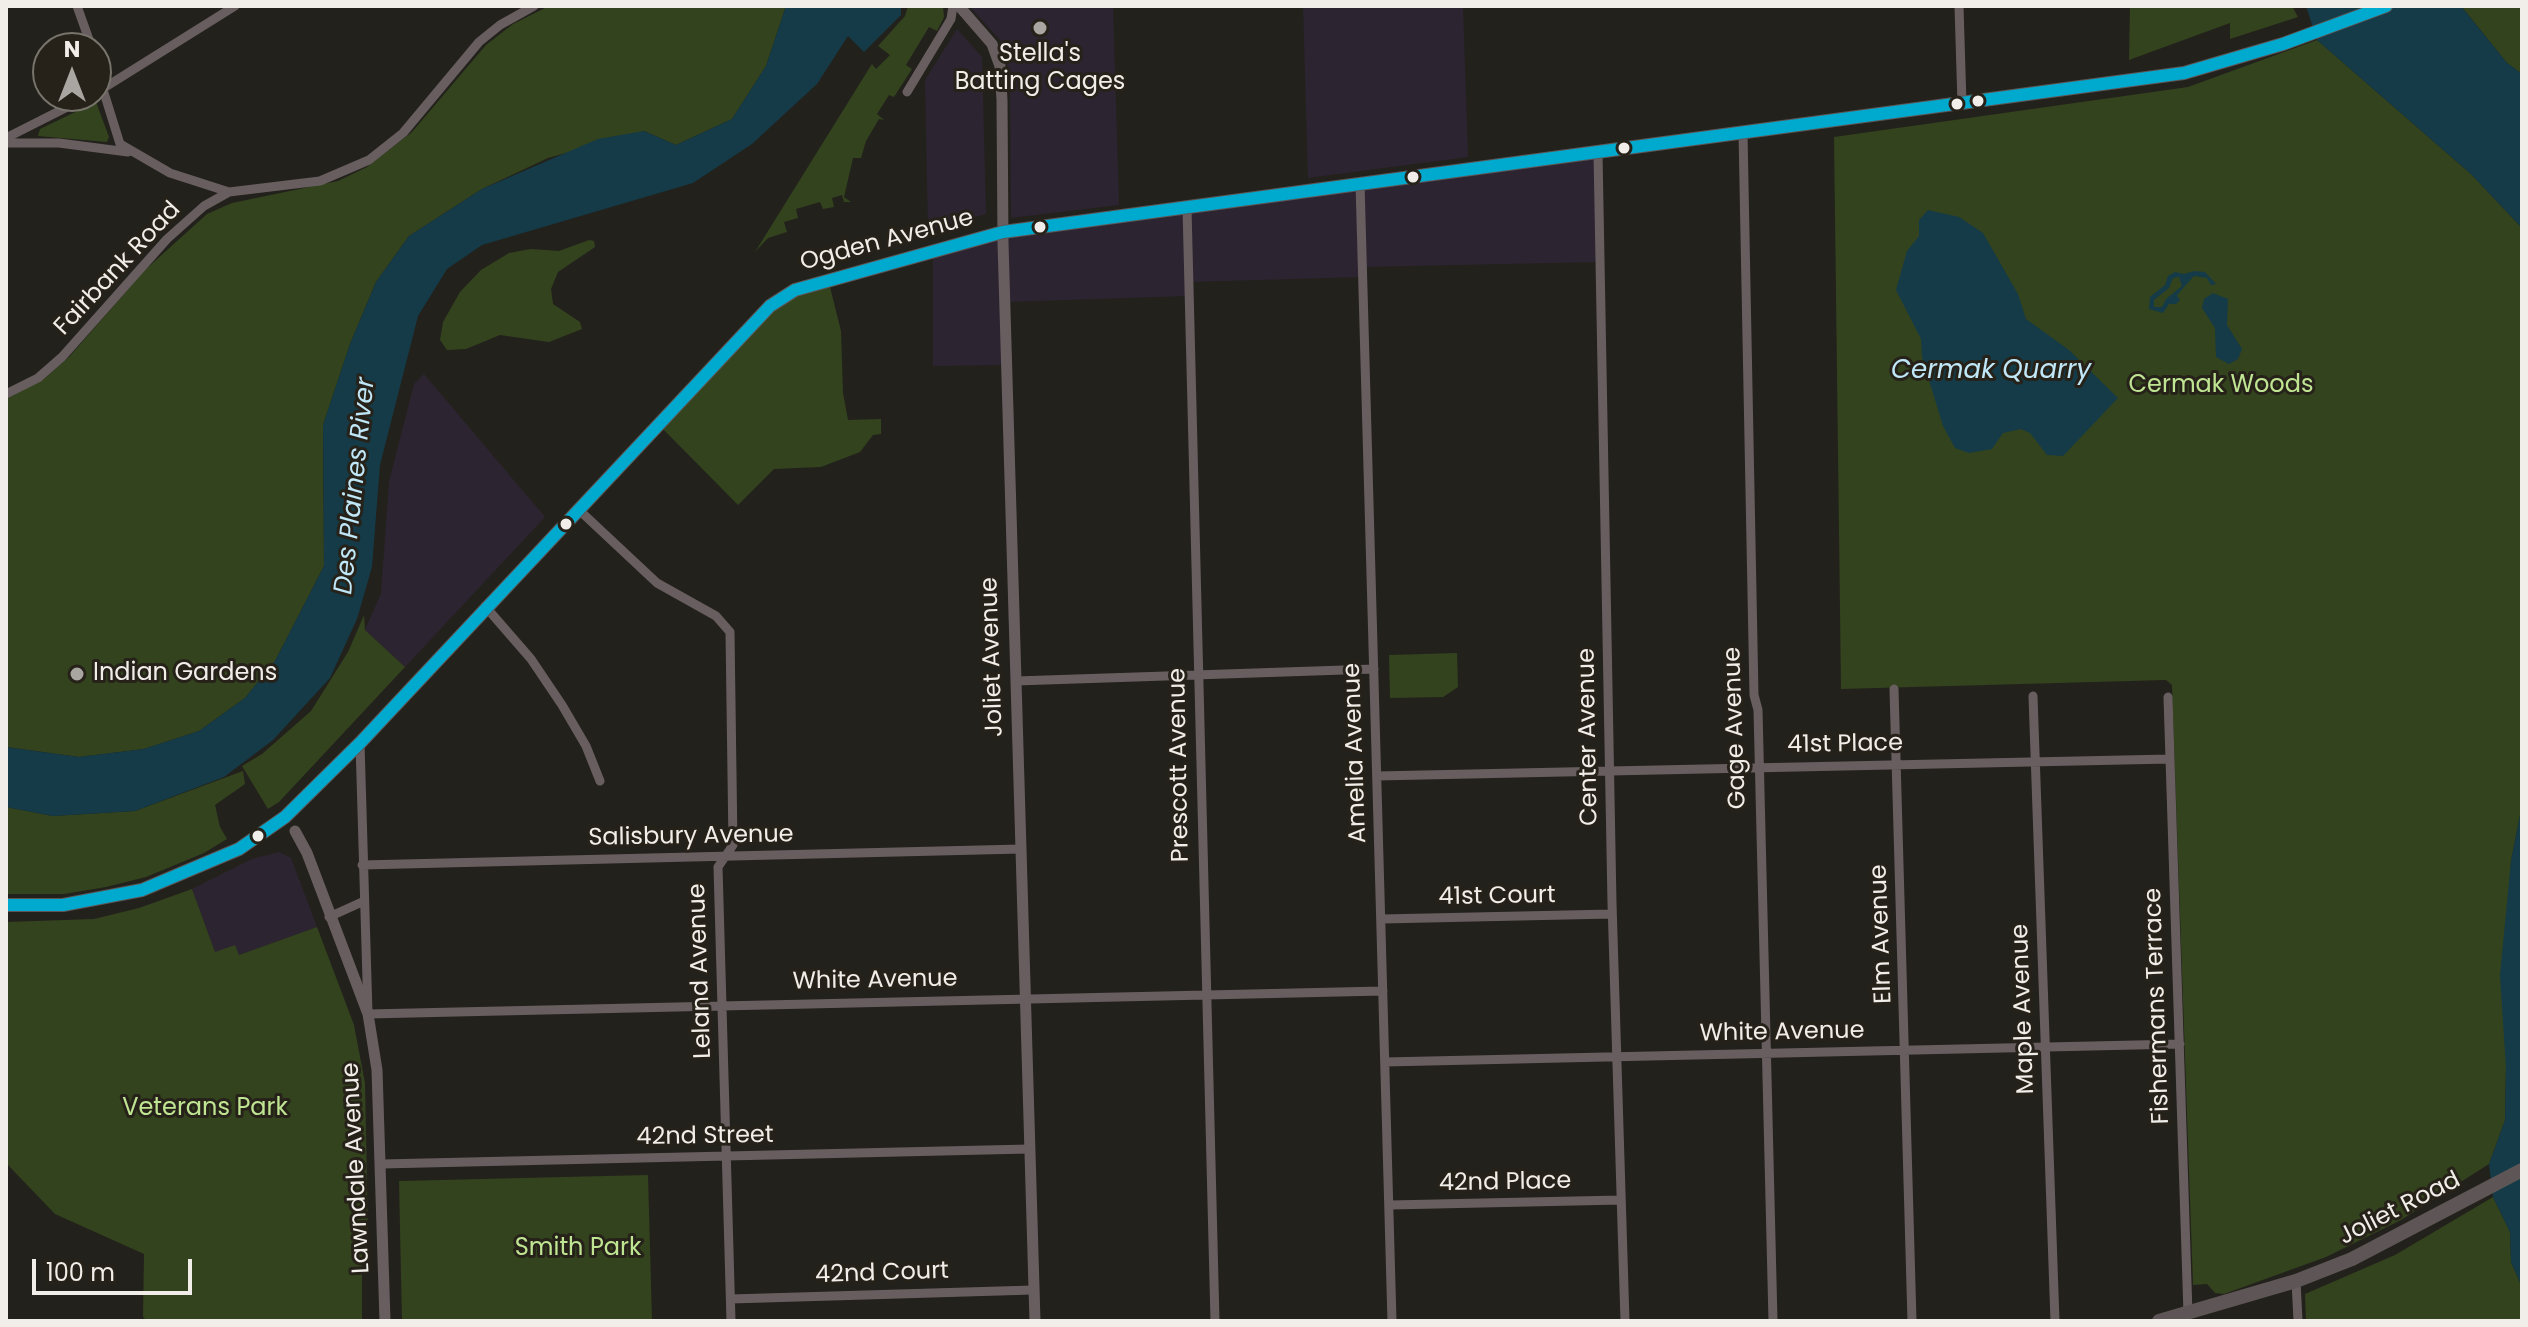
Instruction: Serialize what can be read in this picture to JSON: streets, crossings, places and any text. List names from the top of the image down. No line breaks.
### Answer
{"streets":{"main road":["Ogden Avenue","Joliet Road"],"street":["Fairbank Road","Joliet Avenue","Gage Avenue","Center Avenue","41st Place","Amelia Avenue","Prescott Avenue","Salisbury Avenue","41st Court","Elm Avenue","Leland Avenue","White Avenue","Fishermans Terrace","Maple Avenue","42nd Street","Lawndale Avenue","42nd Place","42nd Court"]},"crossings":[["Ogden Avenue","Joliet Avenue"],["Ogden Avenue","Gage Avenue"],["Ogden Avenue","Center Avenue"],["Ogden Avenue","Amelia Avenue"],["Ogden Avenue","Prescott Avenue"],["Ogden Avenue","Leland Avenue"],["Ogden Avenue","Lawndale Avenue"],["Joliet Avenue","Salisbury Avenue"],["Joliet Avenue","White Avenue"],["Joliet Avenue","42nd Street"],["Joliet Avenue","42nd Court"],["Gage Avenue","41st Place"],["Gage Avenue","White Avenue"],["Center Avenue","41st Place"],["Center Avenue","41st Court"],["Center Avenue","White Avenue"],["Center Avenue","42nd Place"],["41st Place","Amelia Avenue"],["41st Place","Elm Avenue"],["41st Place","Fishermans Terrace"],["41st Place","Maple Avenue"],["Amelia Avenue","41st Court"],["Amelia Avenue","White Avenue"],["Amelia Avenue","42nd Place"],["Prescott Avenue","White Avenue"],["Salisbury Avenue","Leland Avenue"],["Salisbury Avenue","Lawndale Avenue"],["Elm Avenue","White Avenue"],["Leland Avenue","White Avenue"],["Leland Avenue","42nd Street"],["Leland Avenue","42nd Court"],["White Avenue","Fishermans Terrace"],["White Avenue","Maple Avenue"],["White Avenue","Lawndale Avenue"],["Fishermans Terrace","Joliet Road"],["42nd Street","Lawndale Avenue"]],"water":["Cermak Quarry","Des Plaines River"],"parks":["Cermak Woods","Veterans Park","Smith Park"],"places":["Stella's Batting Cages","Indian Gardens"],"scale_bar":"100 m","north":"top"}
